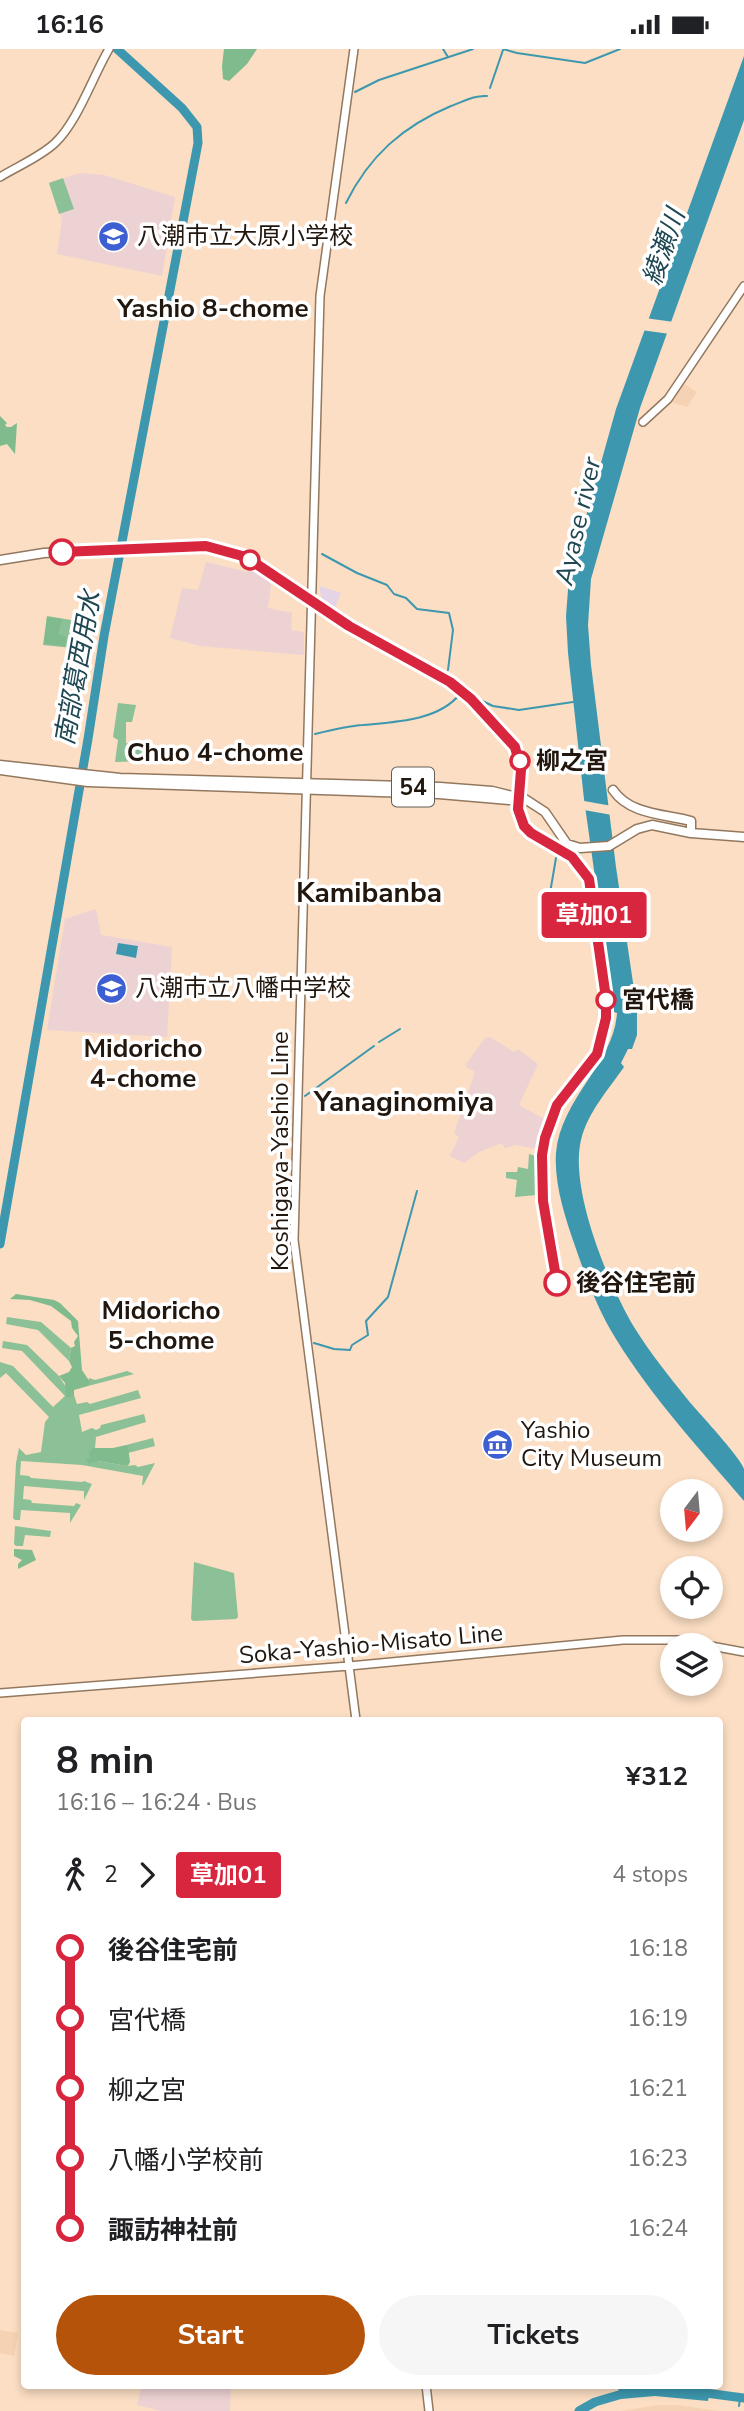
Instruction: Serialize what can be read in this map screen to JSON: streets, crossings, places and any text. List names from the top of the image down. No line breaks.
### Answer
{"streets":{"main road":["54","Koshigaya-Yashio Line","Soka-Yashio-Misato Line"]},"crossings":[["54","Koshigaya-Yashio Line"],["Koshigaya-Yashio Line","Soka-Yashio-Misato Line"]],"districts":["Yashio 8-chome","Chuo 4-chome","Kamibanba","Midoricho 4-chome","Yanaginomiya","Midoricho 5-chome"],"water":["綾瀬川","Ayase river","南部葛西用水"],"places":{"school or university":["八潮市立大原小学校","八潮市立八幡中学校"],"other":["柳之宮","宮代橋","後谷住宅前"],"museum":["Yashio City Museum"]},"lines":["bus line 草加01"],"north":"bottom","page":{"status":"16:16","on_map":"草加01","heading":["8 min","16:16 – 16:24 · Bus","¥312"],"legs":["2","草加01","4 stops"],"list":[{"name":"後谷住宅前","value":"16:18"},{"name":"宮代橋","value":"16:19"},{"name":"柳之宮","value":"16:21"},{"name":"八幡小学校前","value":"16:23"},{"name":"諏訪神社前","value":"16:24"}],"buttons":["Start","Tickets"]}}
